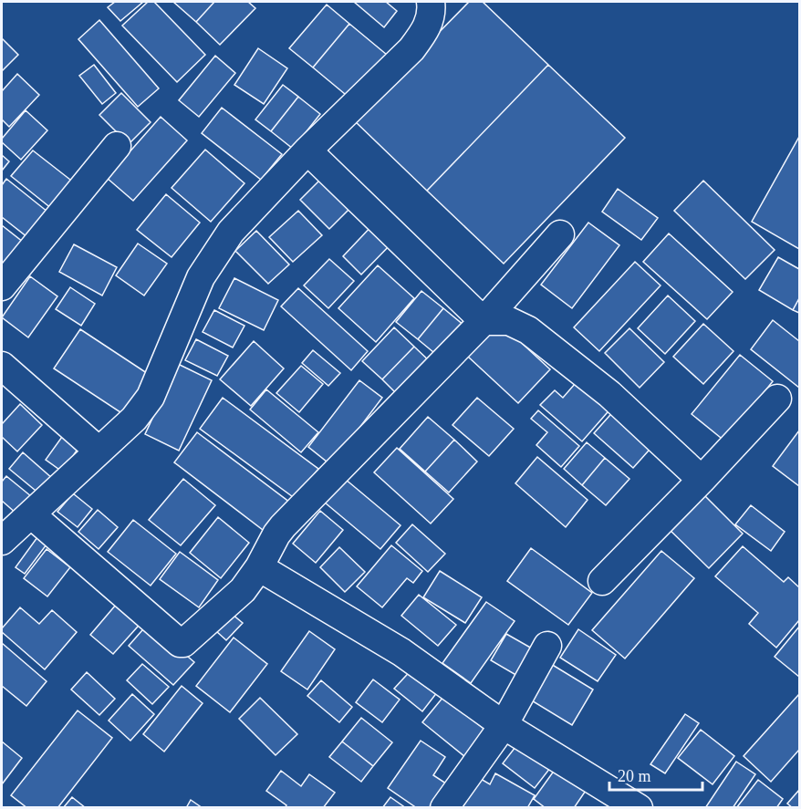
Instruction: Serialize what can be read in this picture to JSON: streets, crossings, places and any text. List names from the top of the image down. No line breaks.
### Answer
{"scale_bar":"20 m"}
